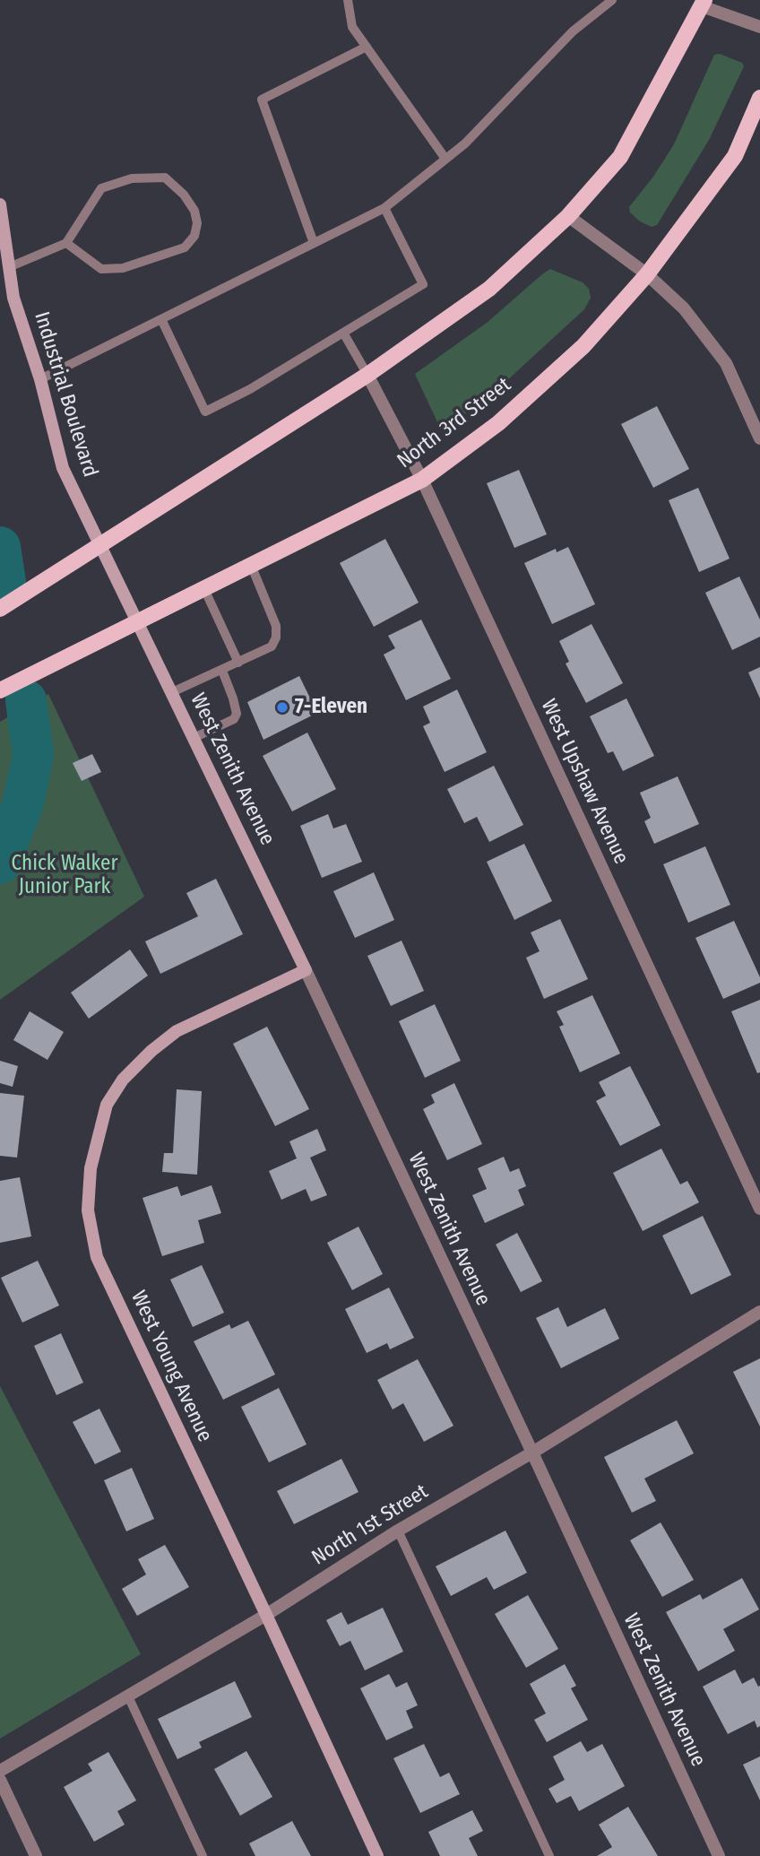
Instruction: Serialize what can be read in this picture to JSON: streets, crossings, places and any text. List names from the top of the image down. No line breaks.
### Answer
{"streets":{"main road":["North 3rd Street"],"street":["Industrial Boulevard","West Zenith Avenue","West Upshaw Avenue","West Young Avenue","North 1st Street"]},"crossings":[["Industrial Boulevard","North 3rd Street"],["Industrial Boulevard","West Zenith Avenue"],["North 3rd Street","West Zenith Avenue"],["North 3rd Street","West Upshaw Avenue"],["West Zenith Avenue","West Young Avenue"],["West Zenith Avenue","North 1st Street"],["West Young Avenue","North 1st Street"]],"parks":["Chick Walker Junior Park"],"places":["7-Eleven"]}
